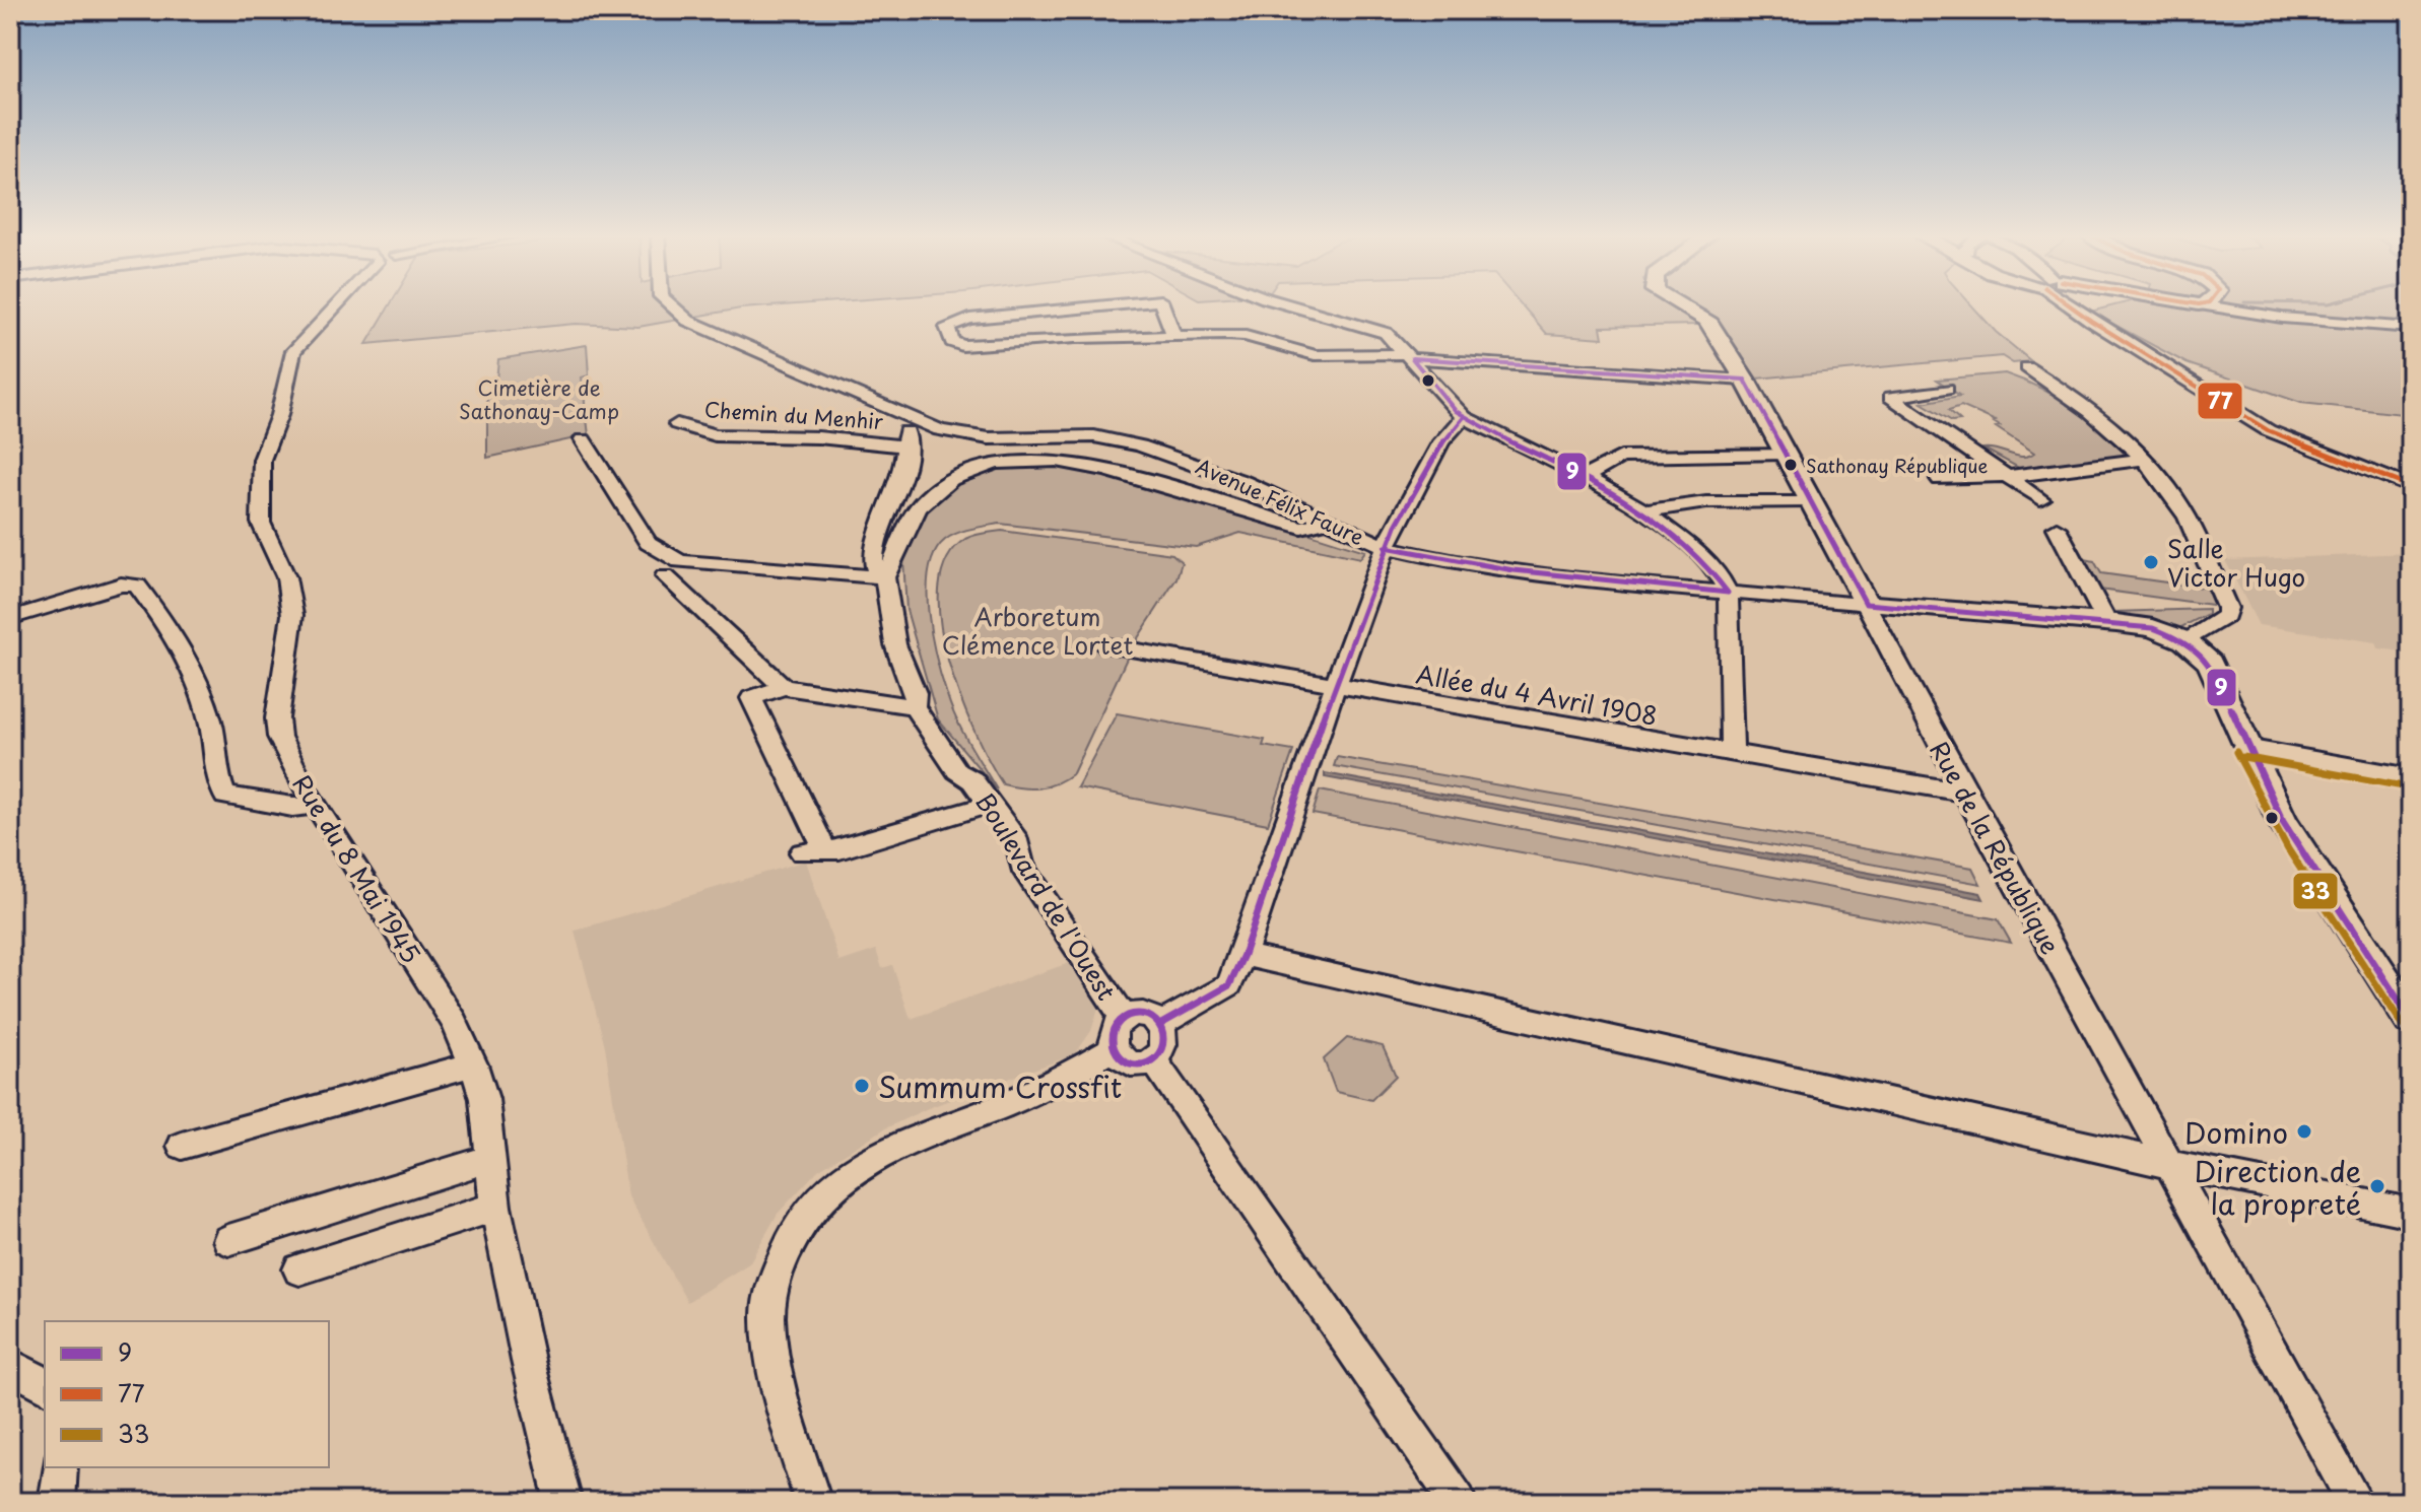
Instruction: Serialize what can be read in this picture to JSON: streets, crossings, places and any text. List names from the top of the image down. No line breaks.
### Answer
{"streets":{"main road":["Avenue Félix Faure","Rue de la République"],"street":["Chemin du Menhir","Allée du 4 Avril 1908","Rue du 8 Mai 1945","Boulevard de l'Ouest"]},"crossings":[["Avenue Félix Faure","Rue de la République"],["Allée du 4 Avril 1908","Rue de la République"]],"parks":["Cimetière de Sathonay-Camp","Arboretum Clémence Lortet"],"places":["Sathonay République","Salle Victor Hugo","Summum Crossfit","Domino","Direction de la propreté"],"lines":["transit line 77","transit line 9","transit line 33"],"legend":["9","77","33"]}
